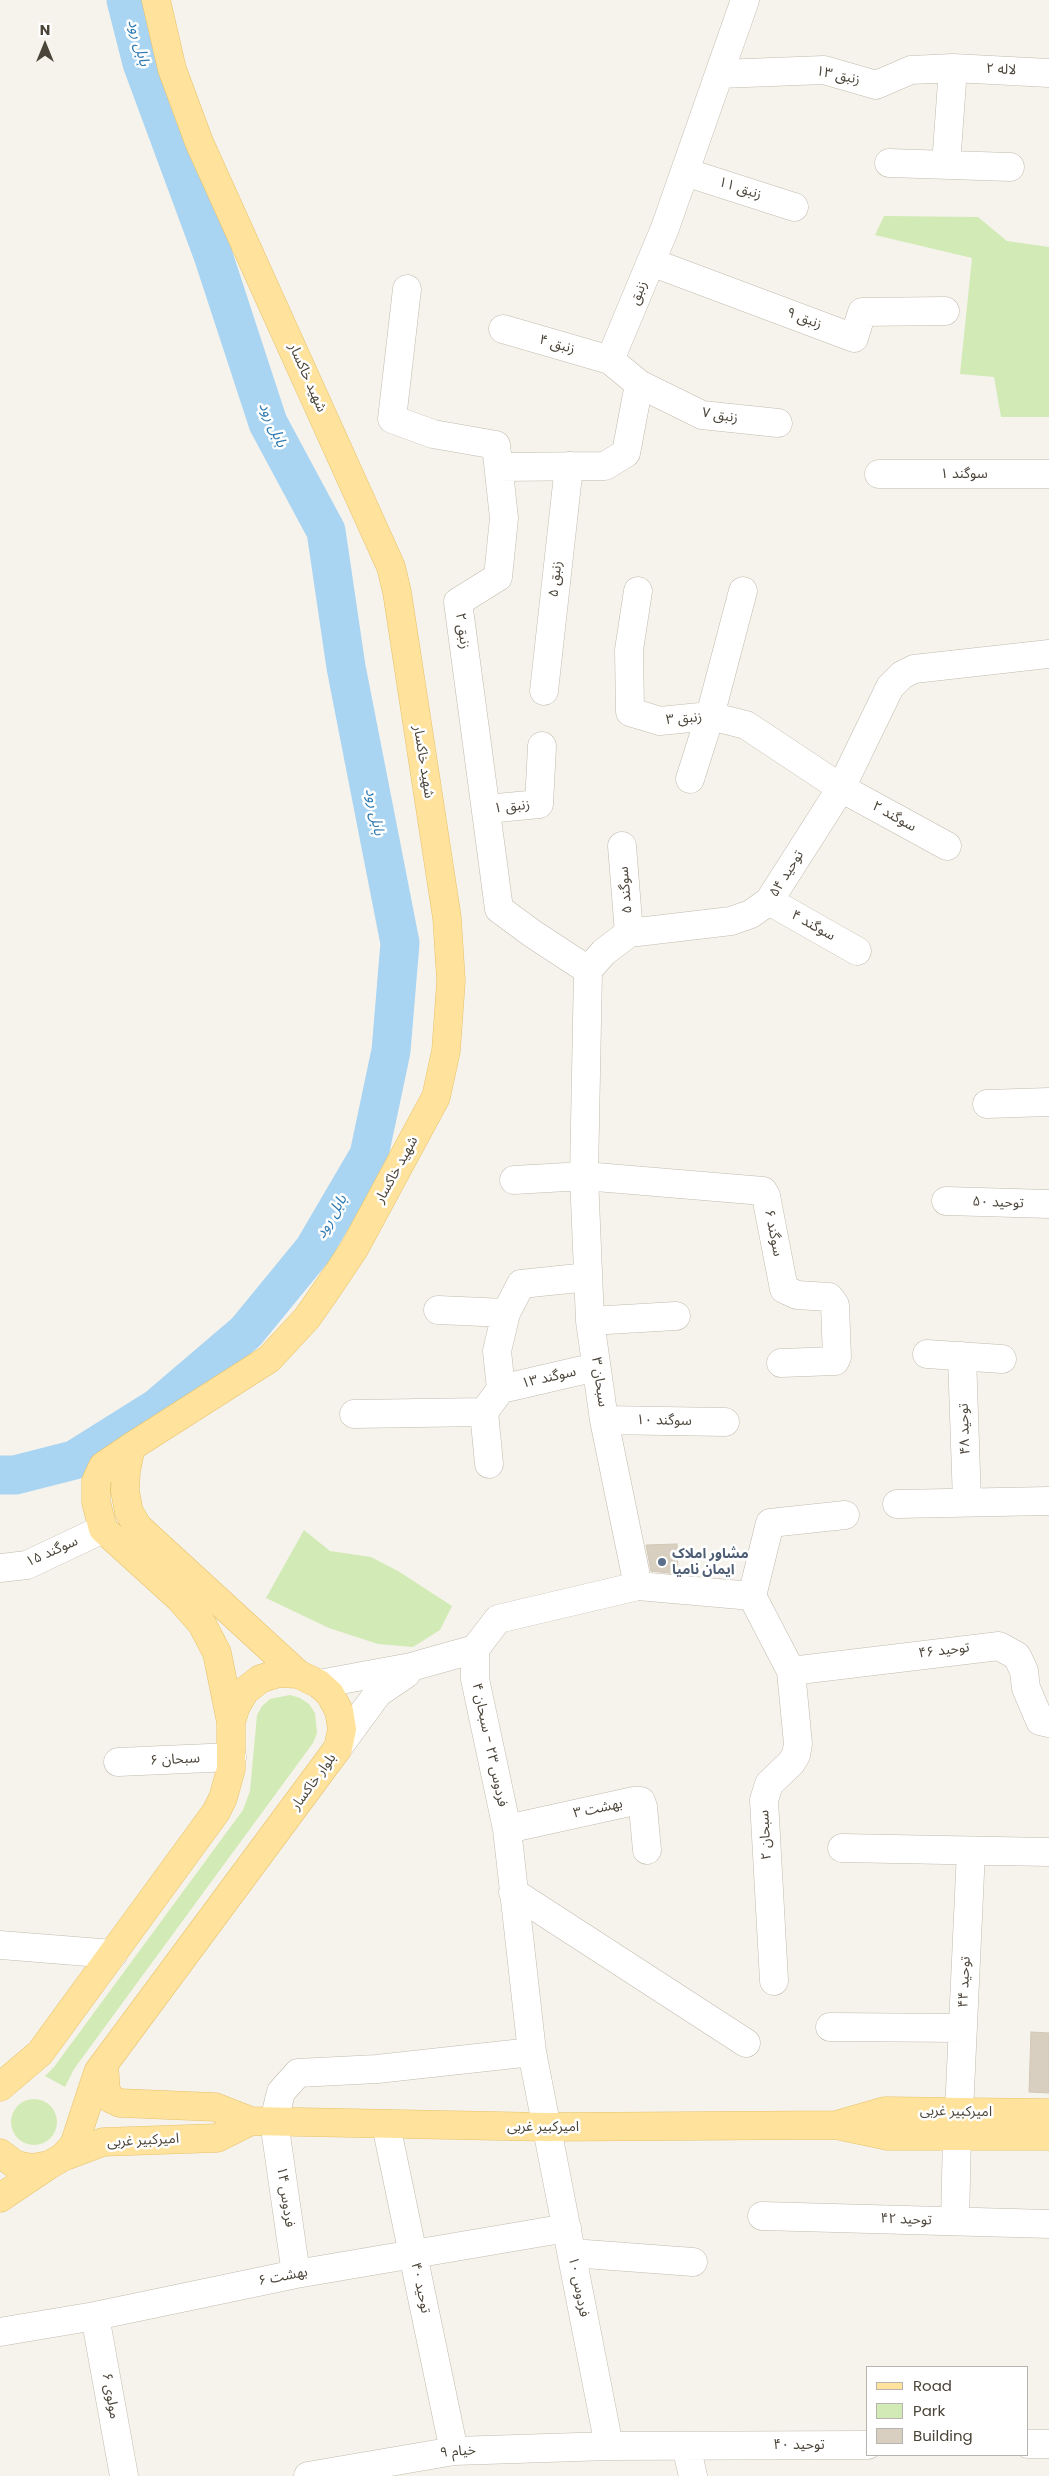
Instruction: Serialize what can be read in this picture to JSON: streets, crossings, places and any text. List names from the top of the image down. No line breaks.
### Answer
{"streets":{"main road":["شهید خاکسار","بلوار خاکسار","امیرکبیر غربی"],"street":["لاله ۲","زنبق ۱۳","زنبق ۱۱","زنبق","زنبق ۹","زنبق ۴","زنبق ۷","سوگند ۱","زنبق ۵","زنبق ۲","زنبق ۳","زنبق ۱","سوگند ۲","توحید ۵۴","سوگند ۵","سوگند ۴","توحید ۵۰","سوگند ۶","سوگند ۱۳","سبحان ۳","سوگند ۱۰","توحید ۴۸","سوگند ۱۵","توحید ۴۶","فردوس ۲۳ - سبحان ۴","سبحان ۶","بهشت ۳","سبحان ۲","توحید ۴۴","فردوس ۱۴","توحید ۴۲","بهشت ۶","فردوس ۱۰","توحید ۴۰","مولوی ۶","خیام ۹"]},"crossings":[["لاله ۲","زنبق ۱۳"],["زنبق ۱۳","زنبق"],["زنبق ۱۱","زنبق"],["زنبق","زنبق ۹"],["زنبق","زنبق ۴"],["شهید خاکسار","سوگند ۱۵"],["شهید خاکسار","بلوار خاکسار"],["زنبق ۲","زنبق ۱"],["زنبق ۳","سوگند ۲"],["زنبق ۳","توحید ۵۴"],["سوگند ۲","توحید ۵۴"],["توحید ۵۴","سوگند ۵"],["توحید ۵۴","سوگند ۴"],["سوگند ۶","سبحان ۳"],["سوگند ۱۳","سبحان ۳"],["سبحان ۳","سوگند ۱۰"],["توحید ۴۶","سبحان ۲"],["فردوس ۲۳ - سبحان ۴","بهشت ۳"],["فردوس ۲۳ - سبحان ۴","امیرکبیر غربی"],["فردوس ۲۳ - سبحان ۴","فردوس ۱۰"],["بلوار خاکسار","امیرکبیر غربی"],["توحید ۴۴","امیرکبیر غربی"],["توحید ۴۴","توحید ۴۲"],["امیرکبیر غربی","فردوس ۱۴"],["امیرکبیر غربی","فردوس ۱۰"],["امیرکبیر غربی","توحید ۴۰"],["فردوس ۱۴","بهشت ۶"],["بهشت ۶","فردوس ۱۰"],["بهشت ۶","توحید ۴۰"],["بهشت ۶","مولوی ۶"],["فردوس ۱۰","توحید ۴۰"],["فردوس ۱۰","خیام ۹"],["توحید ۴۰","خیام ۹"]],"water":["بابل رود"],"places":["مشاور املاک ایمان نامیا"],"legend":["Road","Park","Building"],"north":"top"}
